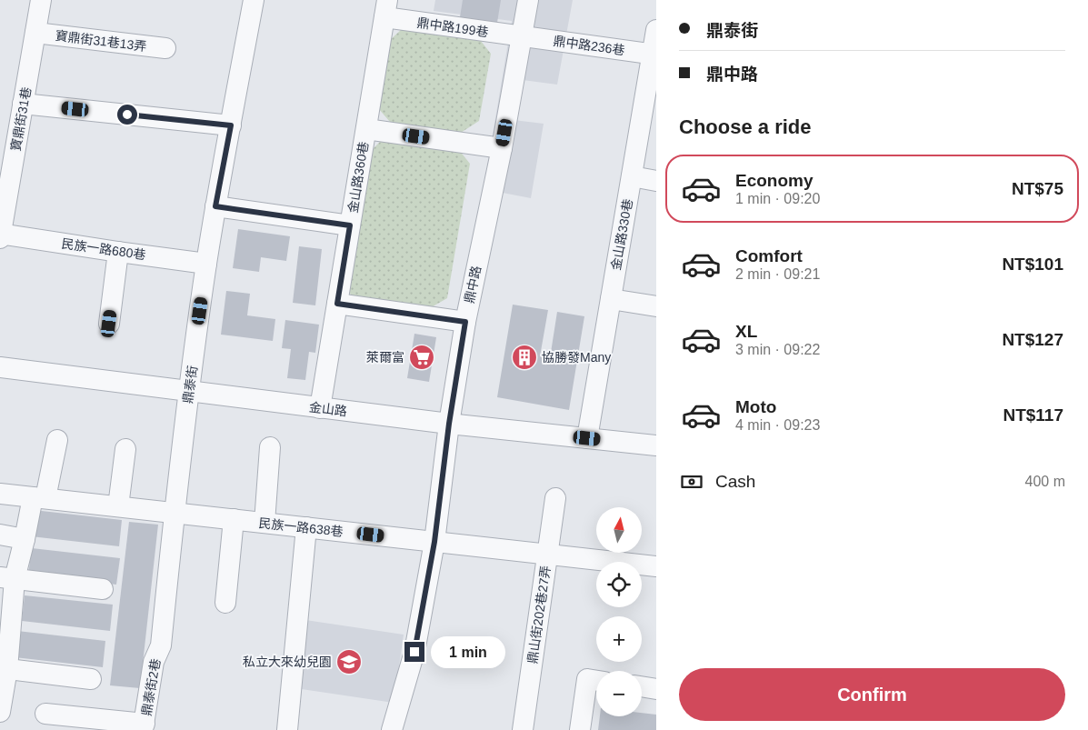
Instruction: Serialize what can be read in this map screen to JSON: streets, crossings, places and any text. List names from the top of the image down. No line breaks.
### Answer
{"streets":{"street":["鼎中路199巷","寶鼎街31巷13弄","鼎中路236巷","寶鼎街31巷","金山路360巷","金山路330巷","民族一路680巷","鼎中路","鼎泰街","金山路","民族一路638巷","鼎山街202巷27弄","鼎泰街2巷"]},"crossings":[["鼎中路199巷","鼎中路236巷"],["鼎中路199巷","金山路360巷"],["鼎中路199巷","鼎中路"],["寶鼎街31巷13弄","寶鼎街31巷"],["鼎中路236巷","金山路330巷"],["鼎中路236巷","鼎中路"],["寶鼎街31巷","民族一路680巷"],["金山路360巷","金山路"],["金山路330巷","金山路"],["民族一路680巷","鼎泰街"],["鼎中路","金山路"],["鼎中路","民族一路638巷"],["鼎泰街","金山路"],["鼎泰街","民族一路638巷"],["鼎泰街","鼎泰街2巷"],["民族一路638巷","鼎山街202巷27弄"]],"places":{"supermarket":["萊爾富"],"building":["協勝發Many"],"school or university":["私立大來幼兒園"]},"north":"top","page":{"banner":["鼎泰街","鼎中路"],"heading":"Choose a ride","list":[{"name":"Economy","note":"1 min · 09:20","value":"NT$75"},{"name":"Comfort","note":"2 min · 09:21","value":"NT$101"},{"name":"XL","note":"3 min · 09:22","value":"NT$127"},{"name":"Moto","note":"4 min · 09:23","value":"NT$117"}],"pay":["Cash","400 m"],"map_buttons":["+","−"],"bubble":"1 min","buttons":"Confirm"}}
